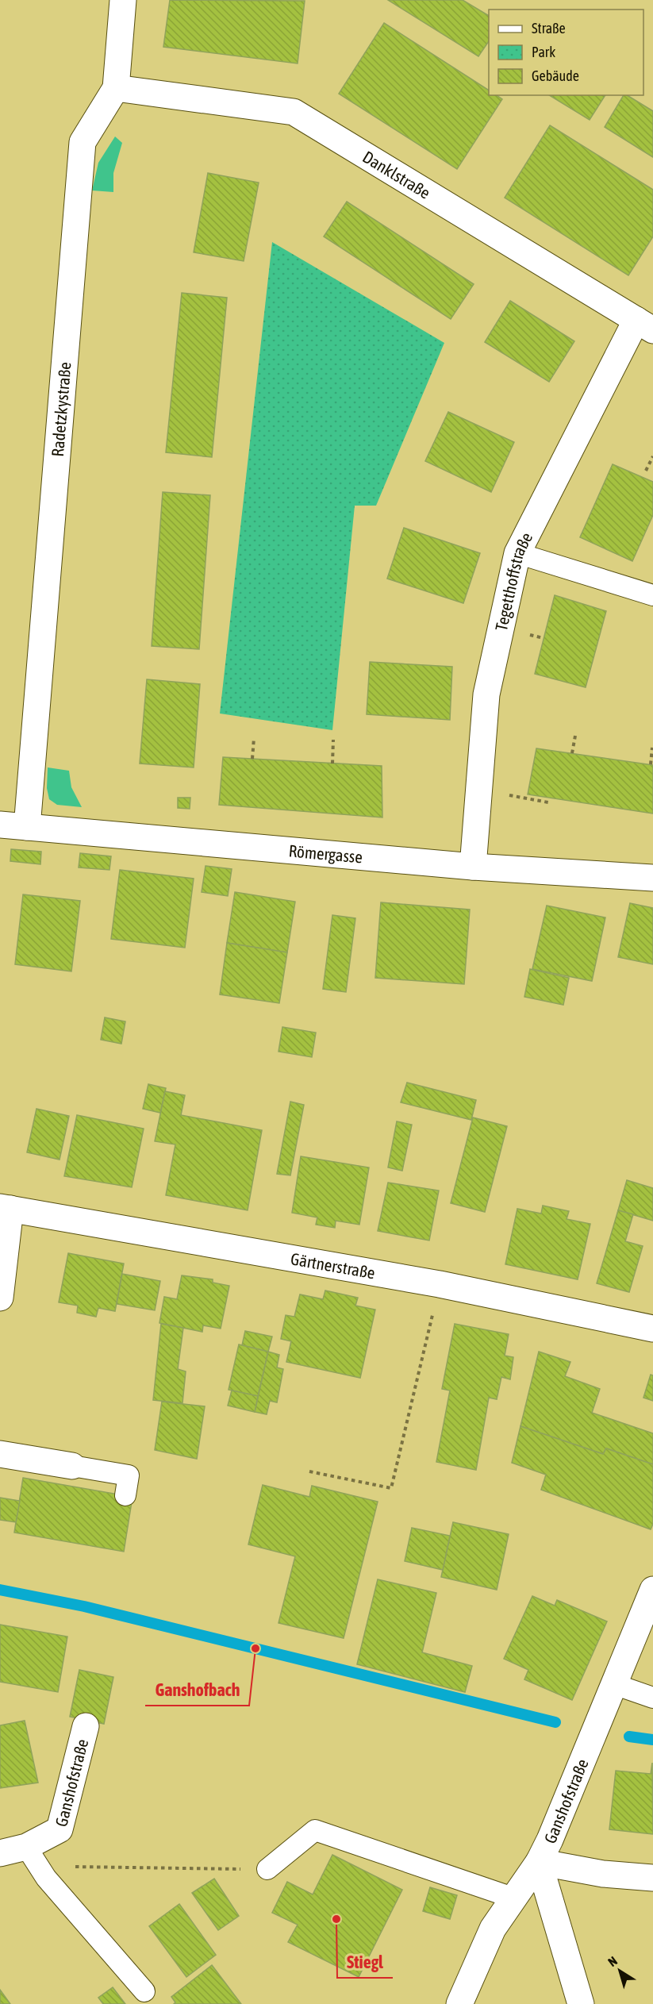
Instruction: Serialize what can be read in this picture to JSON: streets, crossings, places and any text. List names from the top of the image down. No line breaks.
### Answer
{"streets":{"street":["Danklstraße","Radetzkystraße","Tegetthoffstraße","Römergasse","Gärtnerstraße","Ganshofstraße"]},"crossings":[["Danklstraße","Radetzkystraße"],["Danklstraße","Tegetthoffstraße"],["Radetzkystraße","Römergasse"],["Tegetthoffstraße","Römergasse"]],"places":["Ganshofbach","Stiegl"],"legend":["Straße","Park","Gebäude"],"north":"top left"}
